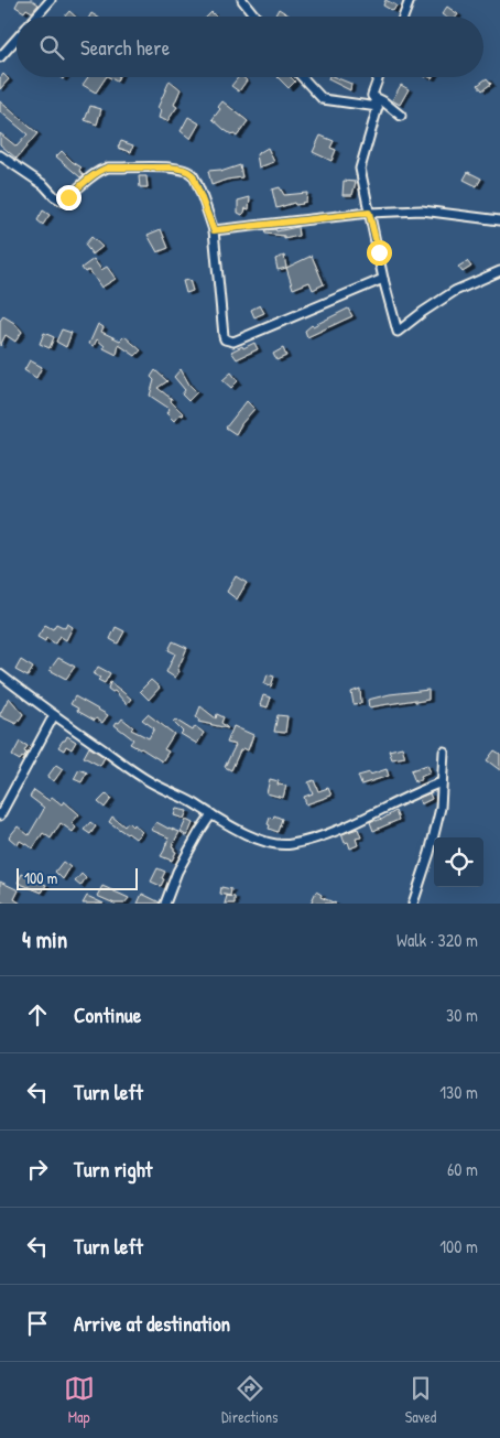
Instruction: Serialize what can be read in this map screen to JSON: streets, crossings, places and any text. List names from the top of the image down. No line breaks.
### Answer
{"scale_bar":"100 m","page":{"search":"Search here","scale":"100 m","heading":["4 min","Walk · 320 m"],"list":[["Continue","30 m"],["Turn left","130 m"],["Turn right","60 m"],["Turn left","100 m"],"Arrive at destination"],"nav":["Map","Directions","Saved"]}}
